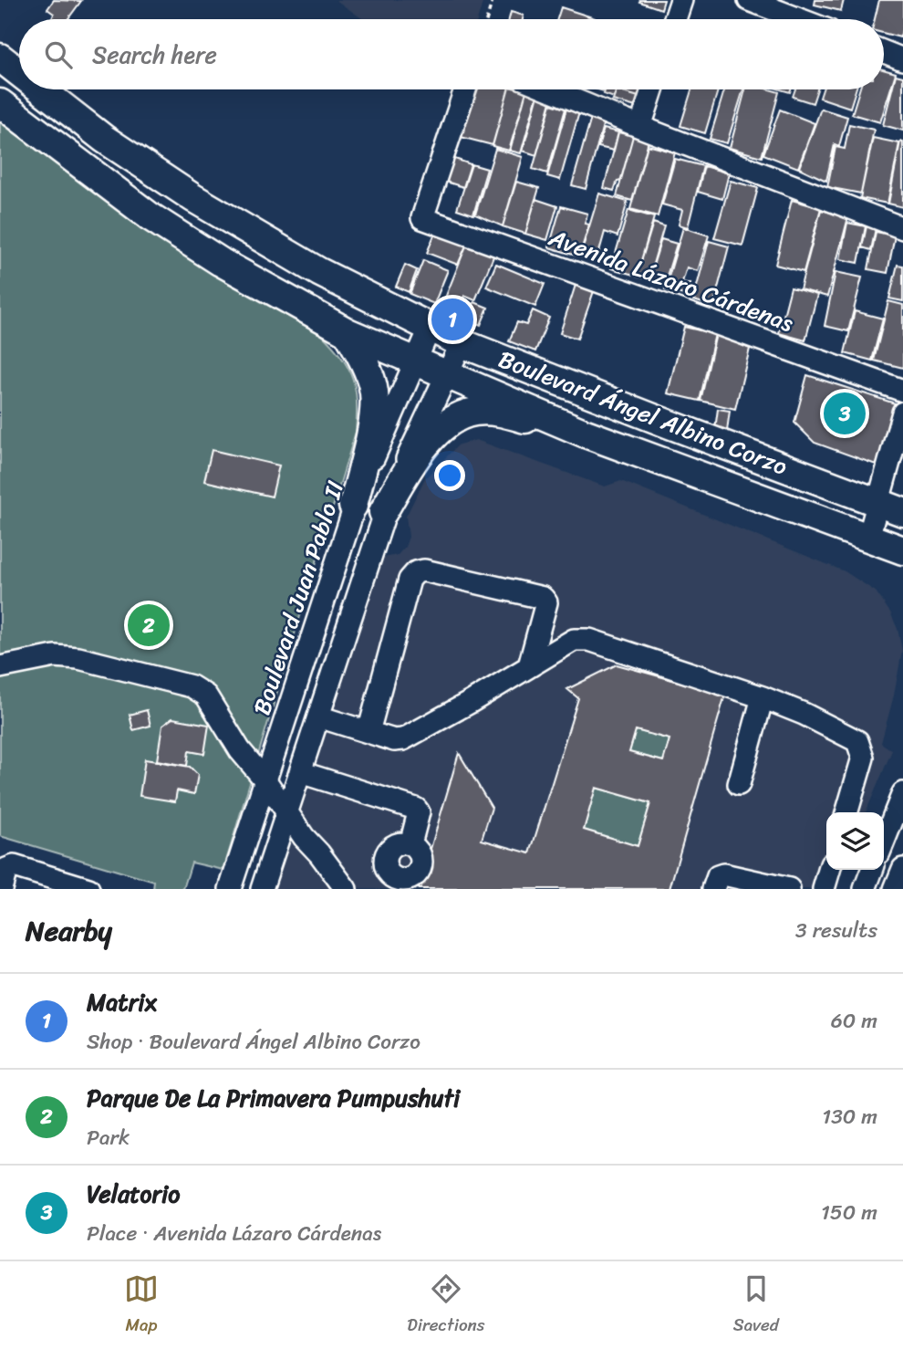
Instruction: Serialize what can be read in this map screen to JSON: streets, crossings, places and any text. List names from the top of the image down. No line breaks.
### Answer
{"streets":{"main road":["Boulevard Ángel Albino Corzo"],"street":["Avenida Lázaro Cárdenas","Boulevard Juan Pablo II"]},"crossings":[["Boulevard Ángel Albino Corzo","Boulevard Juan Pablo II"]],"page":{"search":"Search here","pins":["1","3","2"],"heading":["Nearby","3 results"],"list":[{"mark":"1","name":"Matrix","note":"Shop · Boulevard Ángel Albino Corzo","value":"60 m"},{"mark":"2","name":"Parque De La Primavera Pumpushuti","note":"Park","value":"130 m"},{"mark":"3","name":"Velatorio","note":"Place · Avenida Lázaro Cárdenas","value":"150 m"}],"nav":["Map","Directions","Saved"]}}
